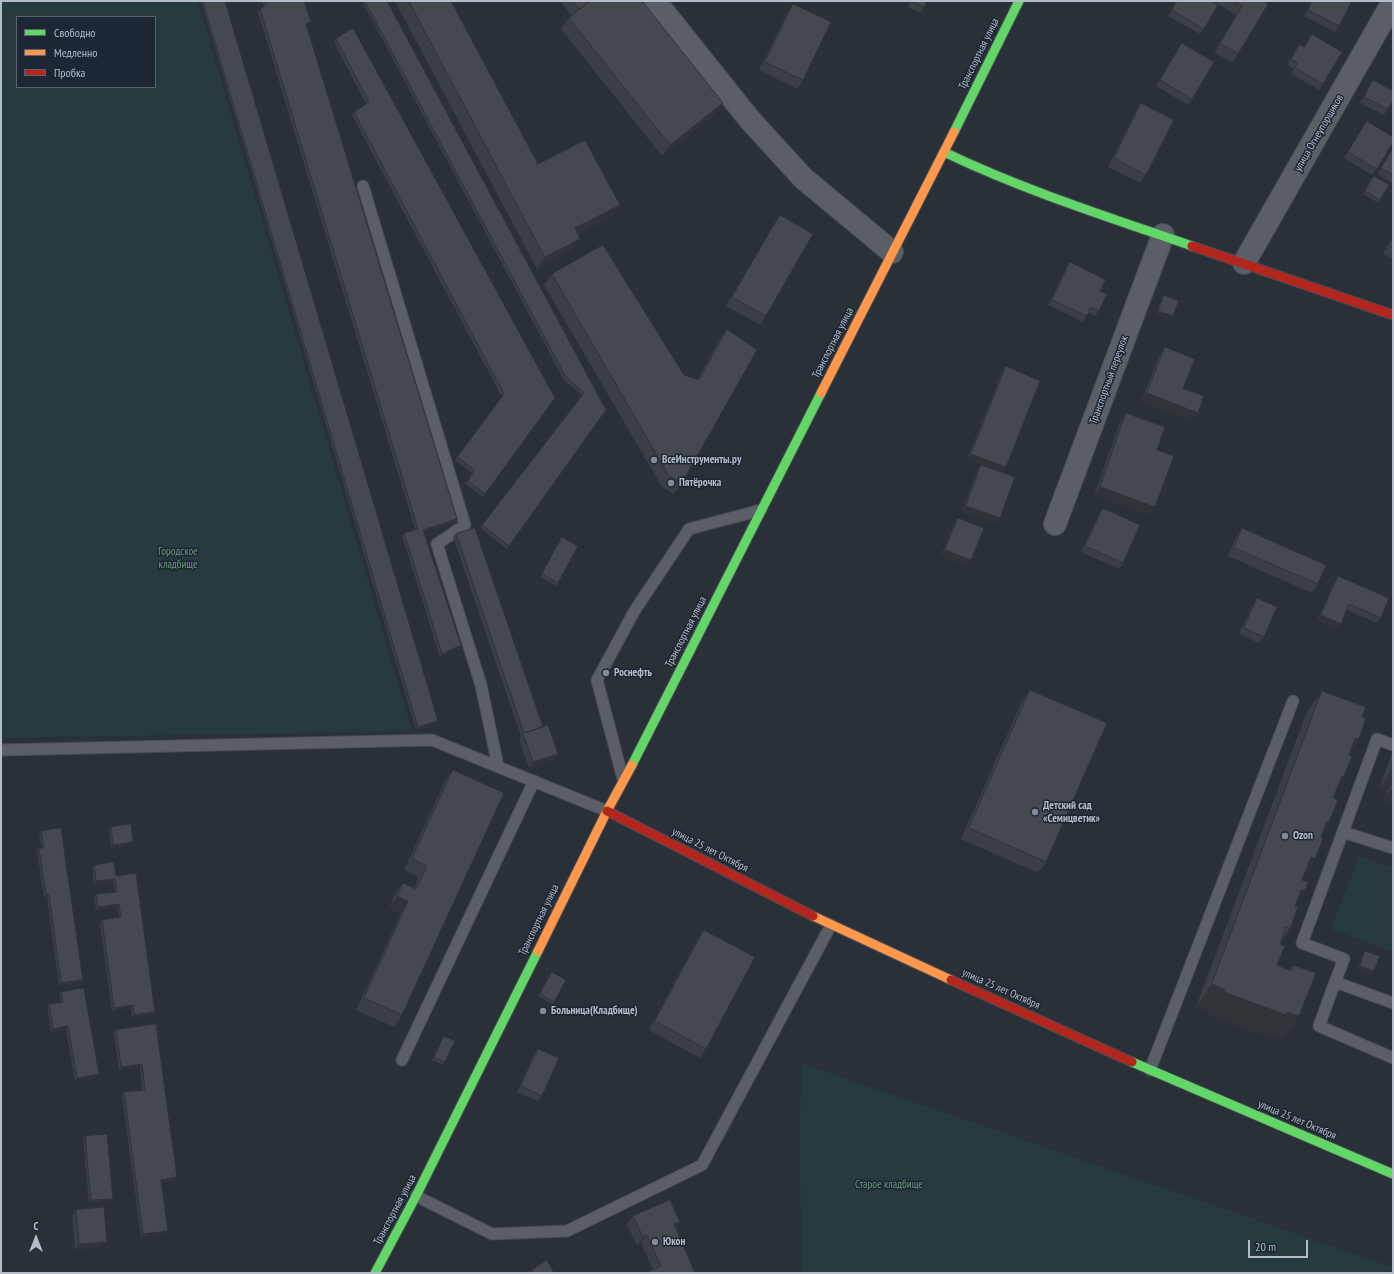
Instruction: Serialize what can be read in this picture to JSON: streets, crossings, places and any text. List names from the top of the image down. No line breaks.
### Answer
{"streets":{"main road":["Транспортная улица","улица 25 лет Октября"],"street":["улица Огнеупорщиков","Транспортный переулок"]},"crossings":[["Транспортная улица","улица 25 лет Октября"]],"parks":["Городское кладбище","Старое кладбище"],"places":["ВсеИнструменты.ру","Пятёрочка","Роснефть","Детский сад «Семицветик»","Ozon","Больница(Кладбище)","Юкон"],"legend":["Свободно","Медленно","Пробка"],"scale_bar":"20 m","north":"top"}
